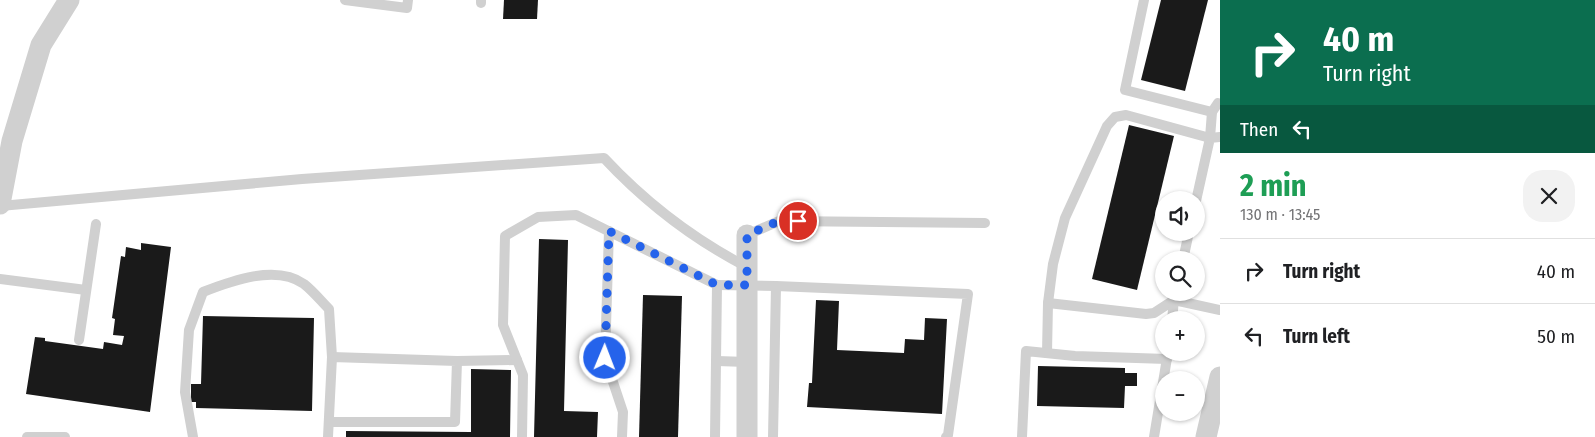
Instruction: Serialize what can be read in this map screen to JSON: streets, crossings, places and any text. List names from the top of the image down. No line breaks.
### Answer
{"page":{"turn":["40 m","Turn right"],"then":"Then","heading":["2 min","130 m · 13:45"],"map_buttons":["+","−"],"list":[{"name":"Turn right","value":"40 m"},{"name":"Turn left","value":"50 m"}]}}
